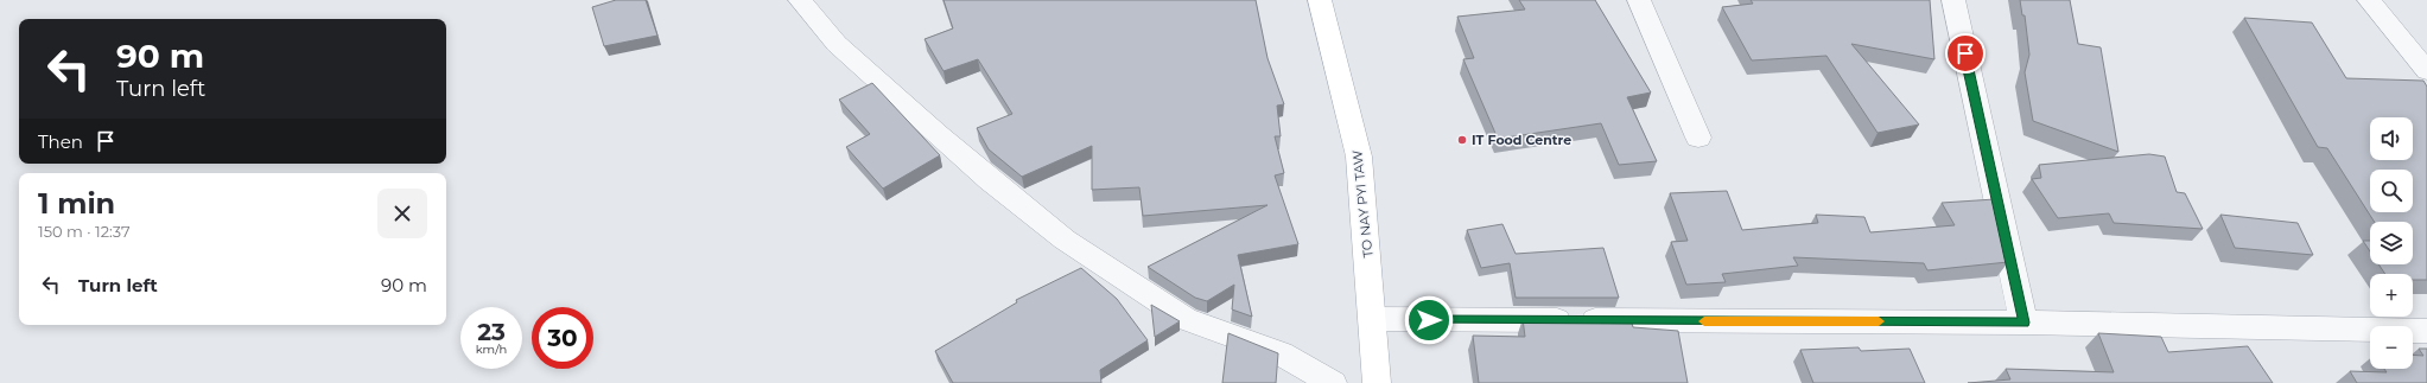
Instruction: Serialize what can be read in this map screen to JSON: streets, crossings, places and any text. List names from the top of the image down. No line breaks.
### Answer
{"streets":{"main road":["TO NAY PYI TAW"]},"places":["IT Food Centre"],"page":{"turn":["90 m","Turn left"],"map_buttons":["+","−"],"then":"Then","heading":["1 min","150 m · 12:37"],"list":[{"name":"Turn left","value":"90 m"}],"speed":"23 km/h","limit":"30"}}
